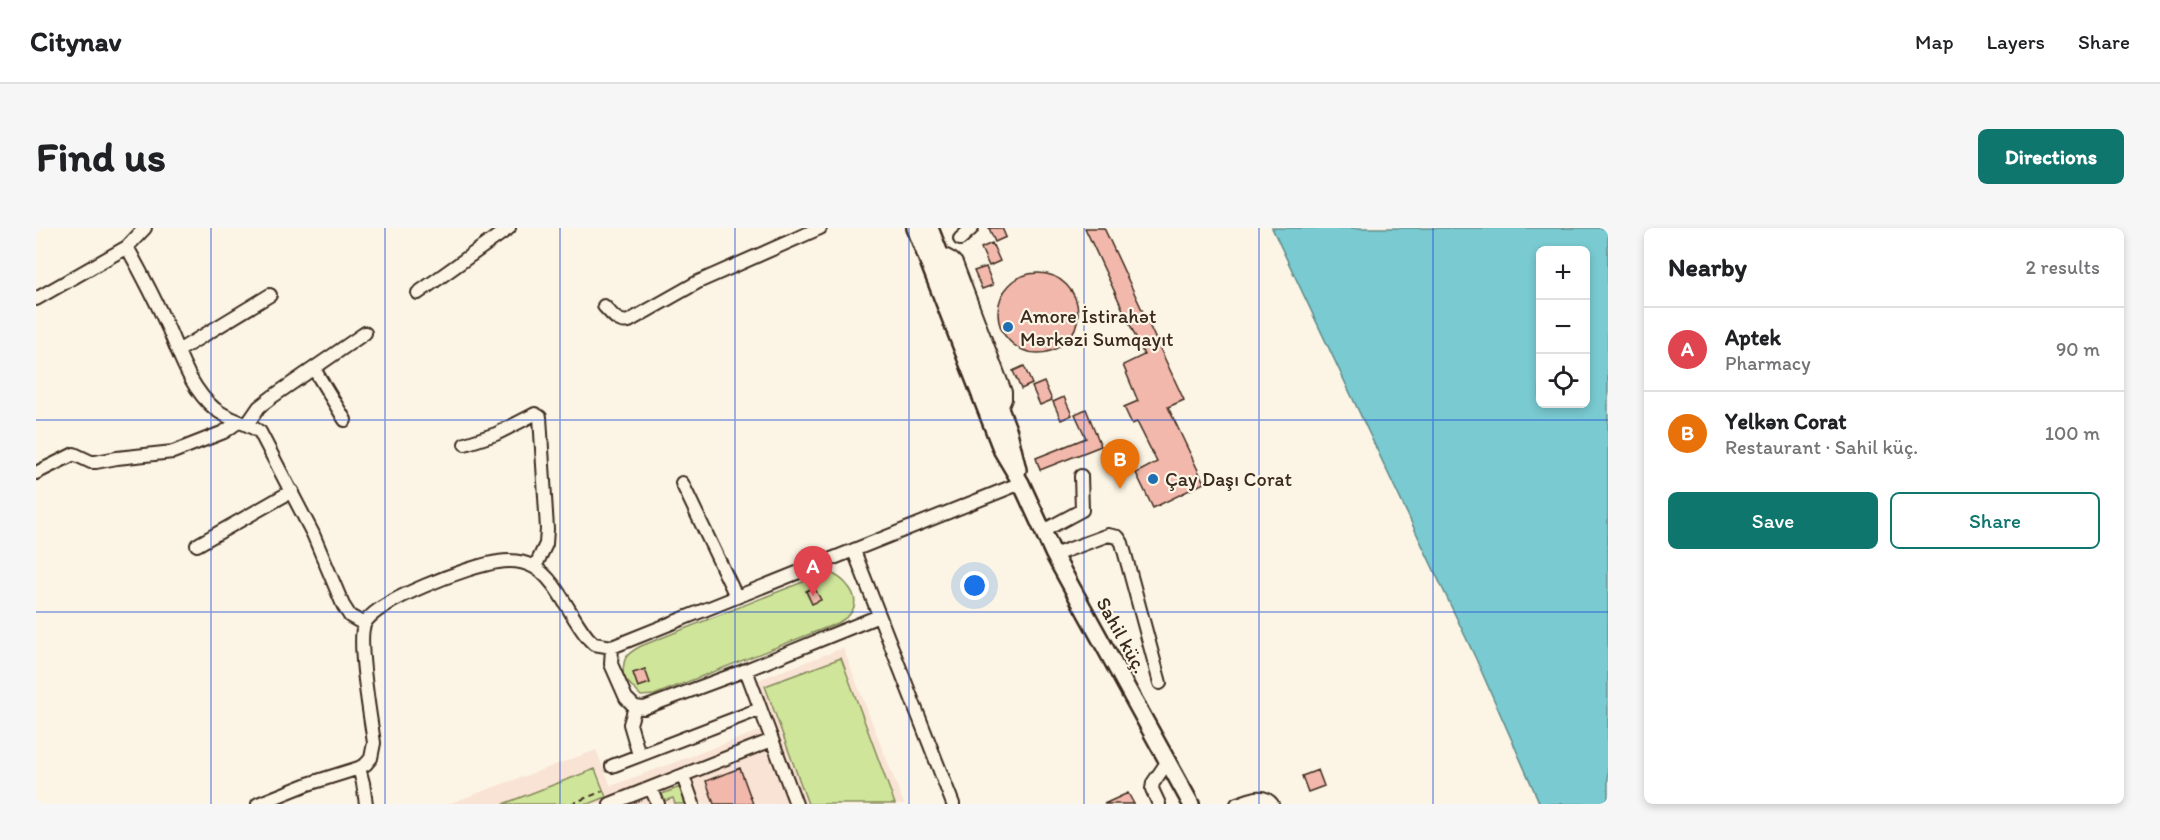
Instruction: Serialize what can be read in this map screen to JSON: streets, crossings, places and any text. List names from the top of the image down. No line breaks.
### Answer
{"streets":{"main road":["Sahil küç."]},"places":["Amore İstirahət Mərkəzi Sumqayıt","Çay Daşı Corat"],"page":{"header":"Citynav","nav":["Map","Layers","Share"],"buttons":["Directions",["Save","Share"]],"title":"Find us","heading":["Nearby","2 results"],"map_buttons":["+","−"],"list":[{"mark":"A","name":"Aptek","note":"Pharmacy","value":"90 m"},{"mark":"B","name":"Yelkən Corat","note":"Restaurant · Sahil küç.","value":"100 m"}],"pins":["B","A"]}}
